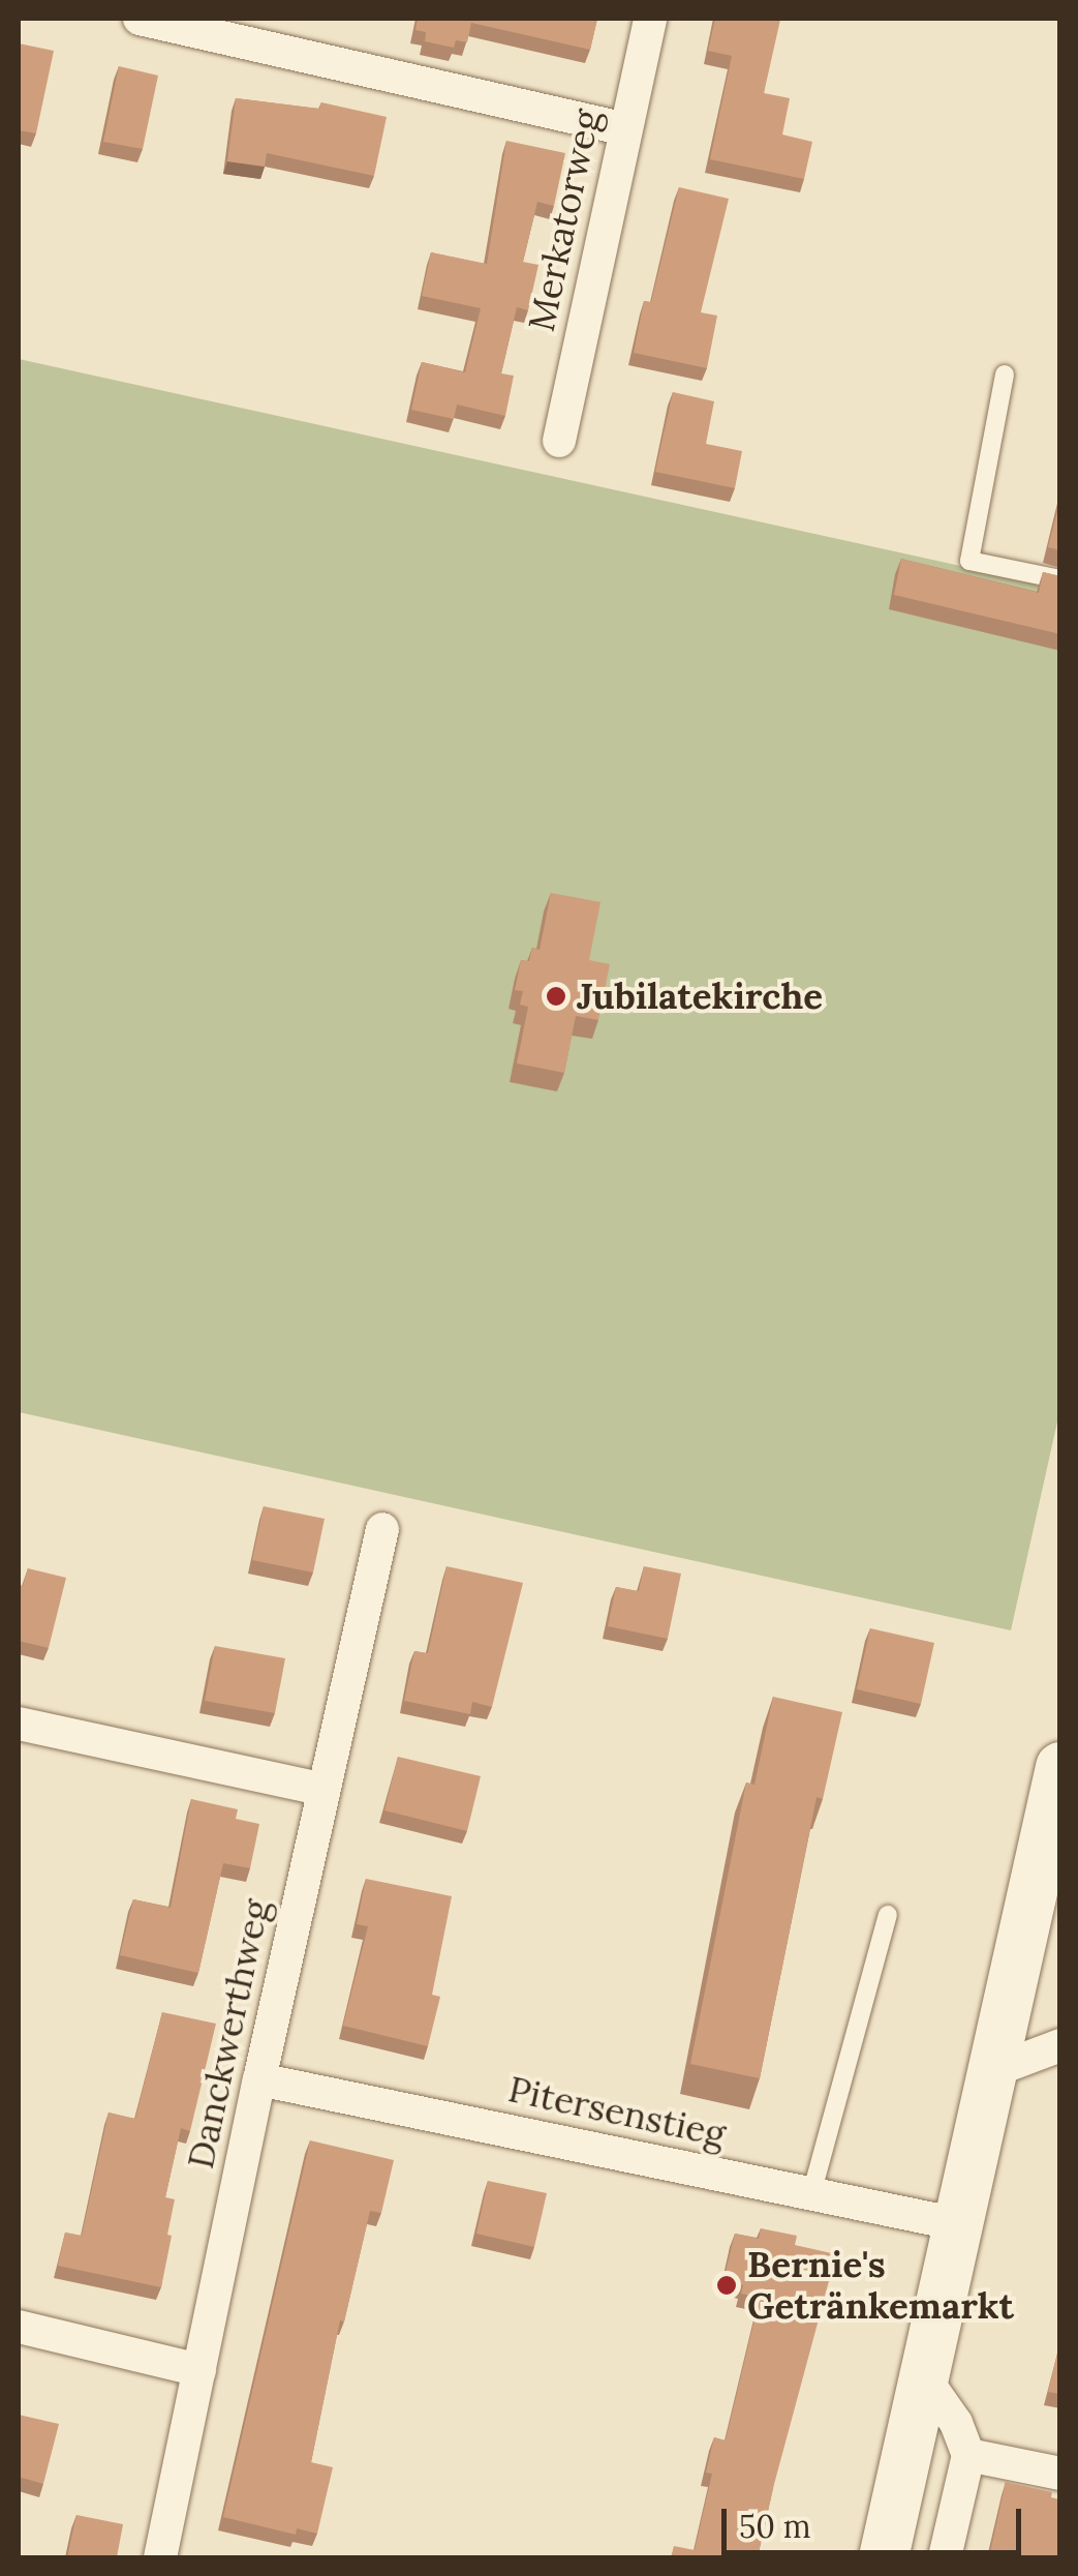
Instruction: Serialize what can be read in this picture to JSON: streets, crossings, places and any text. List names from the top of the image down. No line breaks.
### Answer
{"streets":{"street":["Merkatorweg","Danckwerthweg","Pitersenstieg"]},"crossings":[["Danckwerthweg","Pitersenstieg"]],"places":["Jubilatekirche","Bernie's Getränkemarkt"],"scale_bar":"50 m"}
